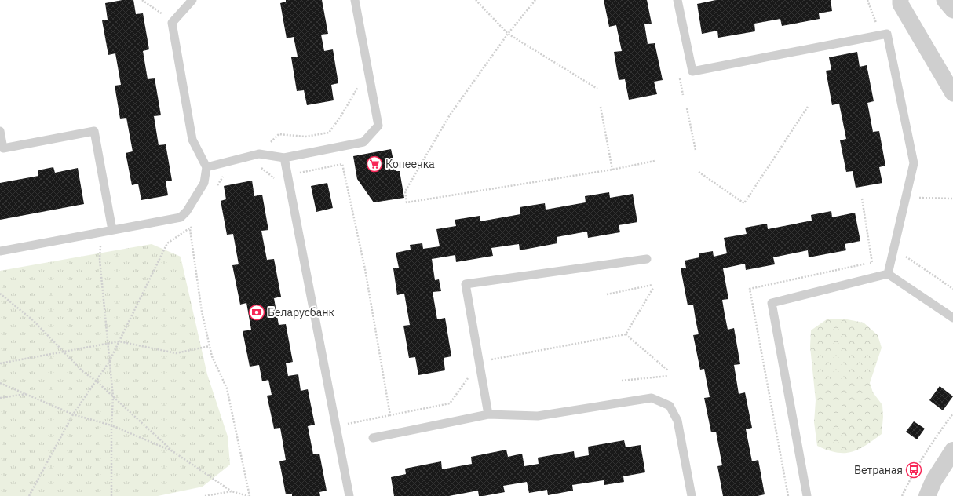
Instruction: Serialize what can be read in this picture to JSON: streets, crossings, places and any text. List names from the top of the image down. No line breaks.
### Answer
{"places":{"supermarket":["Копеечка"],"bank":["Беларусбанк"],"bus stop":["Ветраная"]}}
